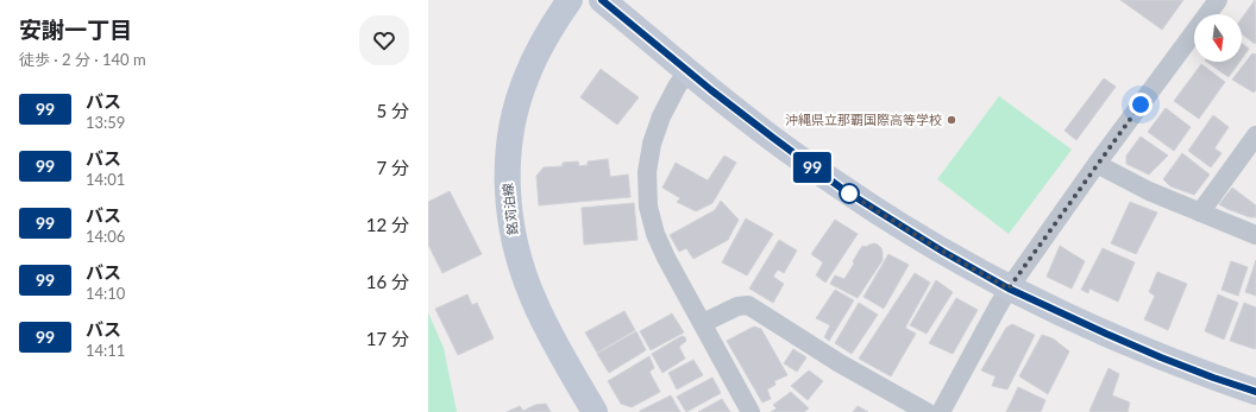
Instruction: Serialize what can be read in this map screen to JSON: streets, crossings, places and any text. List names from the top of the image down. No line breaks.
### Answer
{"streets":{"street":["銘苅泊線"]},"places":["沖縄県立那覇国際高等学校"],"lines":["bus line 99"],"north":"bottom","page":{"heading":["安謝一丁目","徒歩 · 2 分 · 140 m"],"on_map":"99","list":[{"mark":"99","name":"バス","note":"13:59","value":"5 分"},{"mark":"99","name":"バス","note":"14:01","value":"7 分"},{"mark":"99","name":"バス","note":"14:06","value":"12 分"},{"mark":"99","name":"バス","note":"14:10","value":"16 分"},{"mark":"99","name":"バス","note":"14:11","value":"17 分"}]}}
